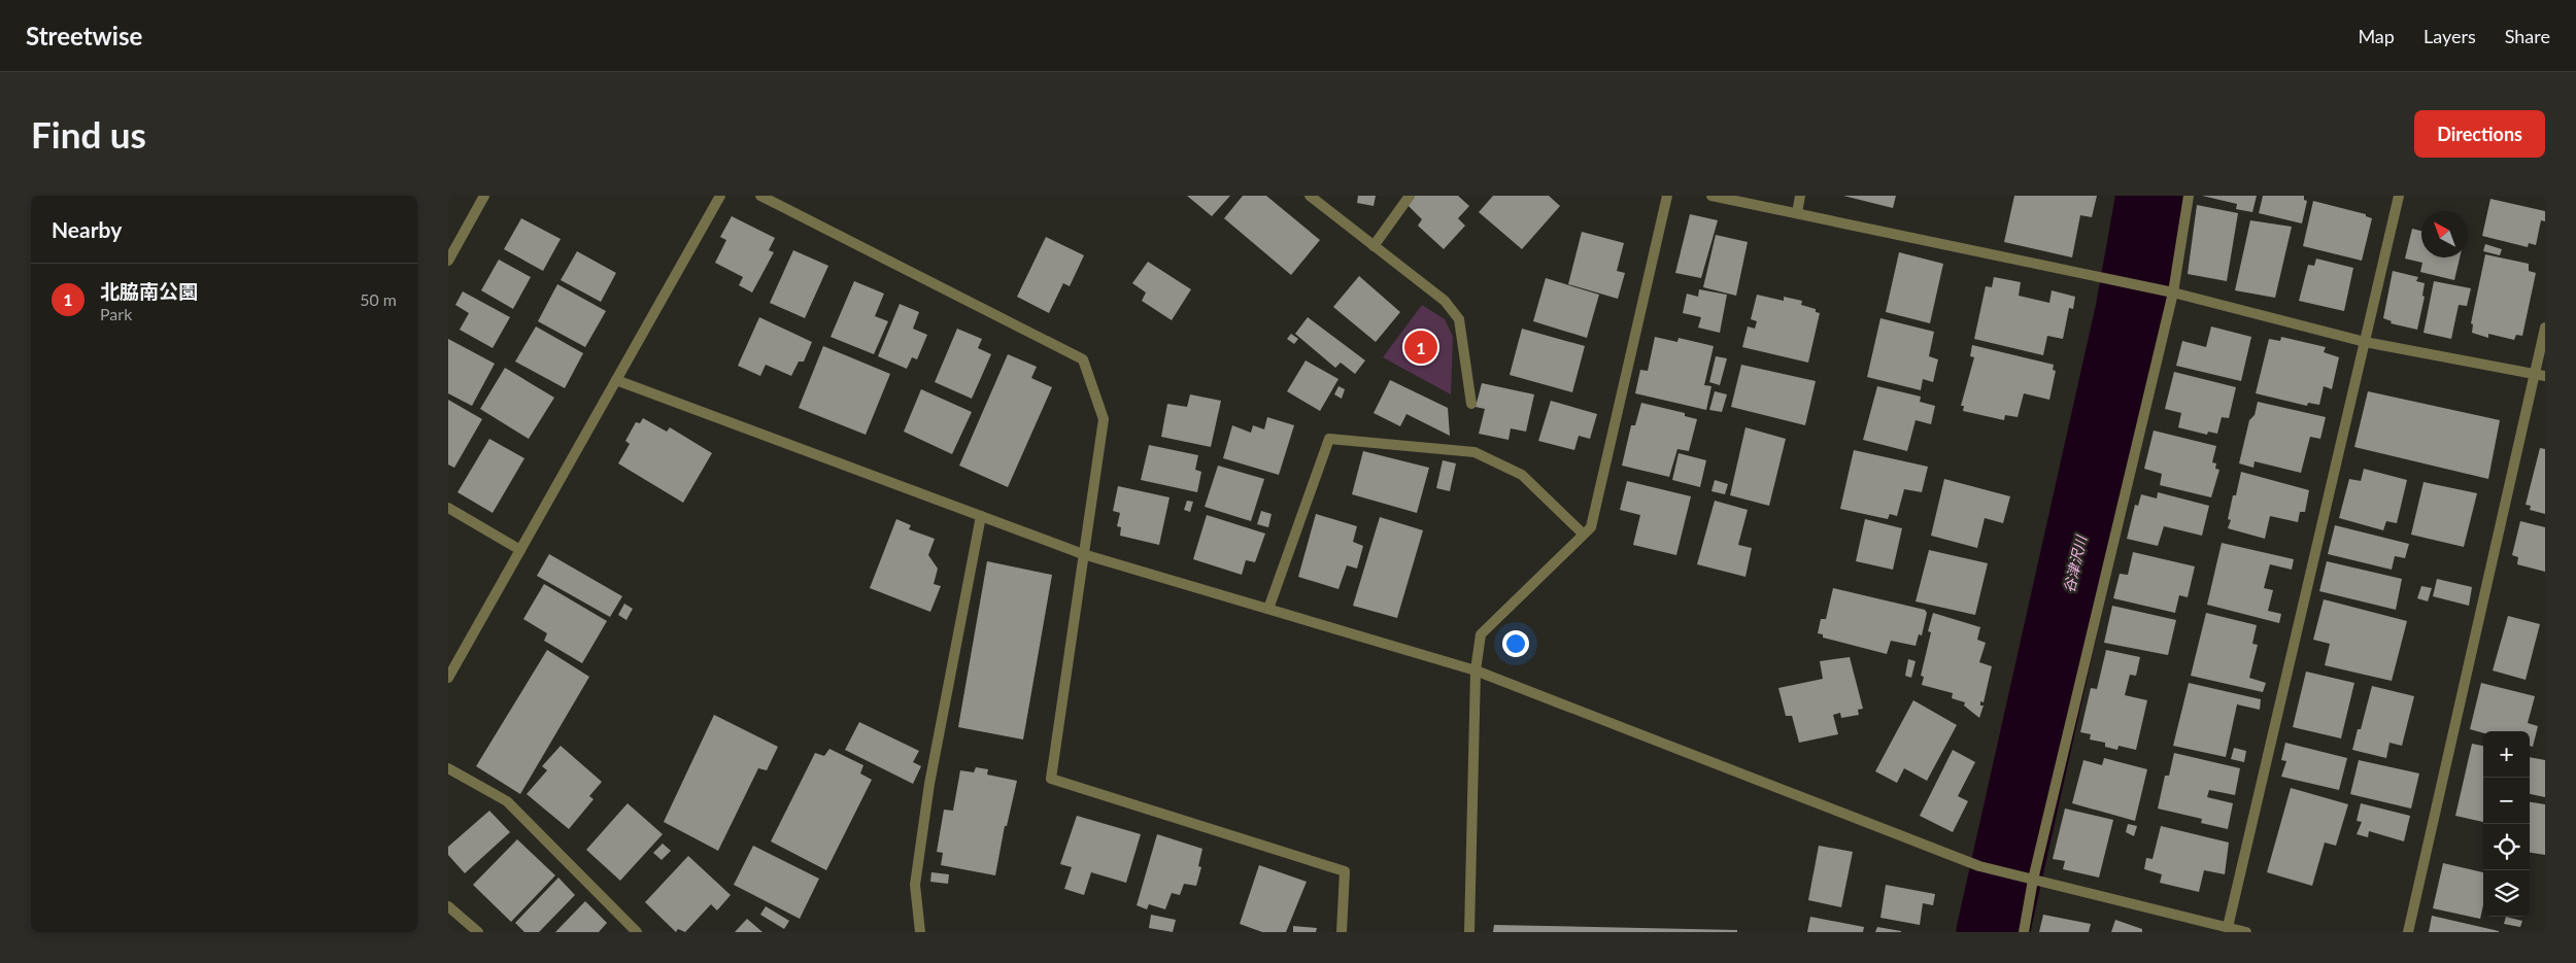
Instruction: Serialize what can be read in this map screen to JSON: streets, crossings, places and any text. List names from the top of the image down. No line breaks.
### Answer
{"water":["谷津沢川"],"north":"top left","page":{"header":"Streetwise","nav":["Map","Layers","Share"],"buttons":"Directions","title":"Find us","heading":"Nearby","list":[{"mark":"1","name":"北脇南公園","note":"Park","value":"50 m"}],"pins":"1","map_buttons":["+","−"]}}
